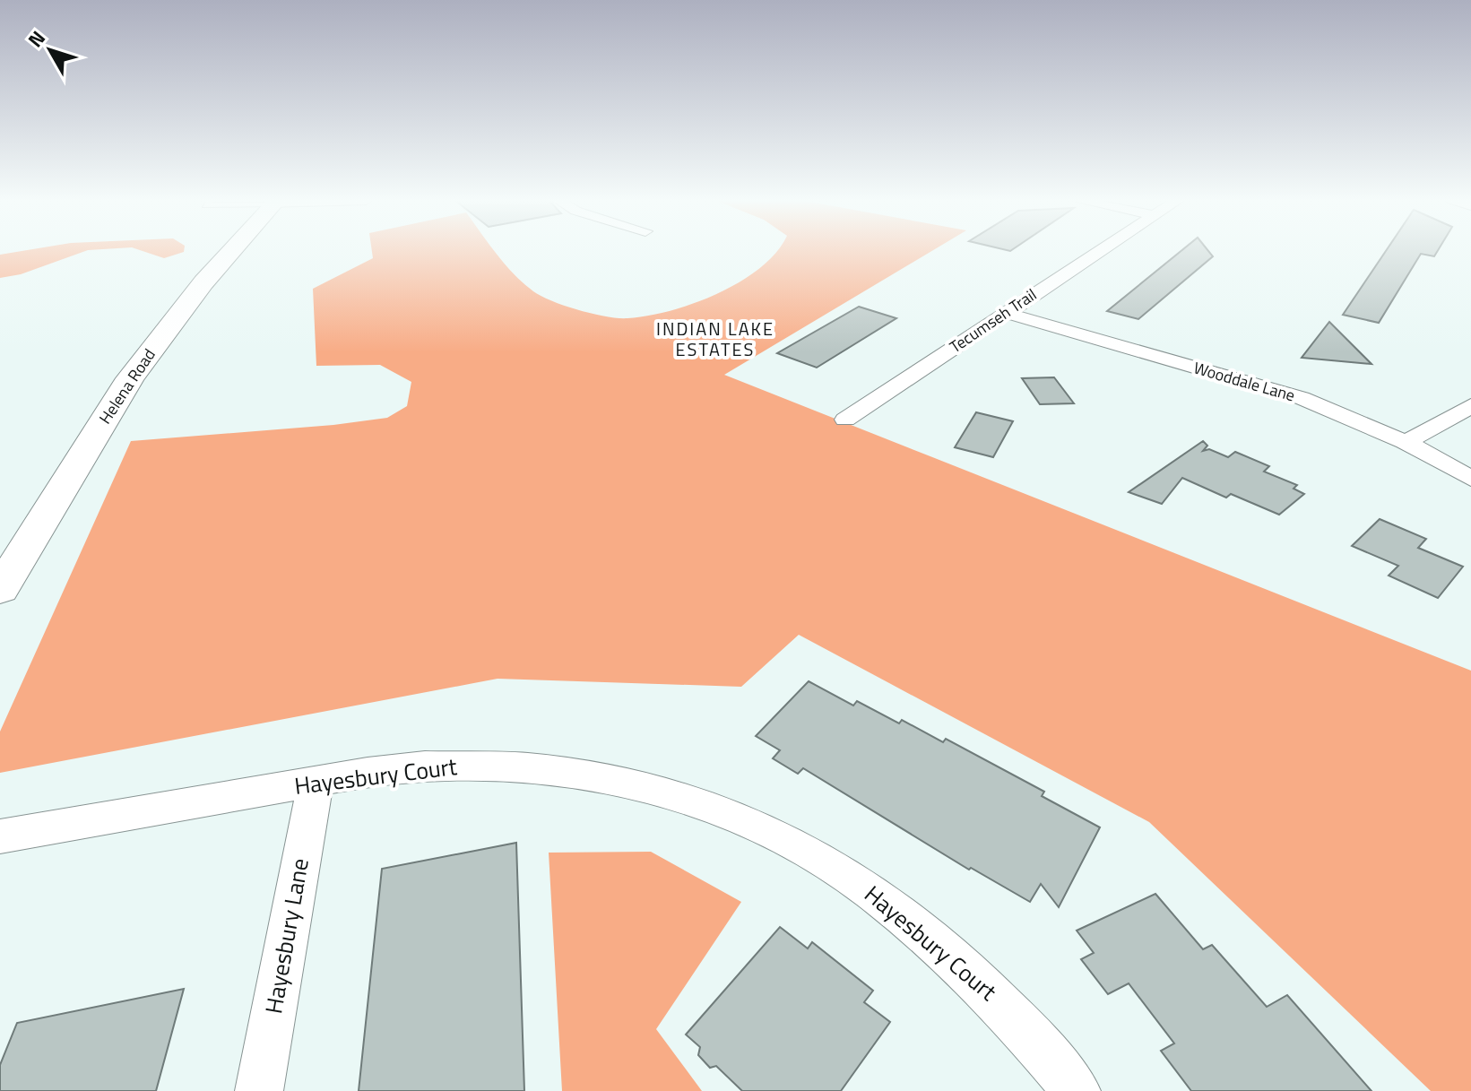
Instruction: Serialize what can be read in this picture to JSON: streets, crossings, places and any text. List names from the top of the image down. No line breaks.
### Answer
{"streets":{"main road":["Helena Road"],"street":["Tecumseh Trail","Wooddale Lane","Hayesbury Court","Hayesbury Lane"]},"crossings":[["Tecumseh Trail","Wooddale Lane"],["Hayesbury Court","Hayesbury Lane"]],"districts":["INDIAN LAKE ESTATES"],"north":"top left"}
